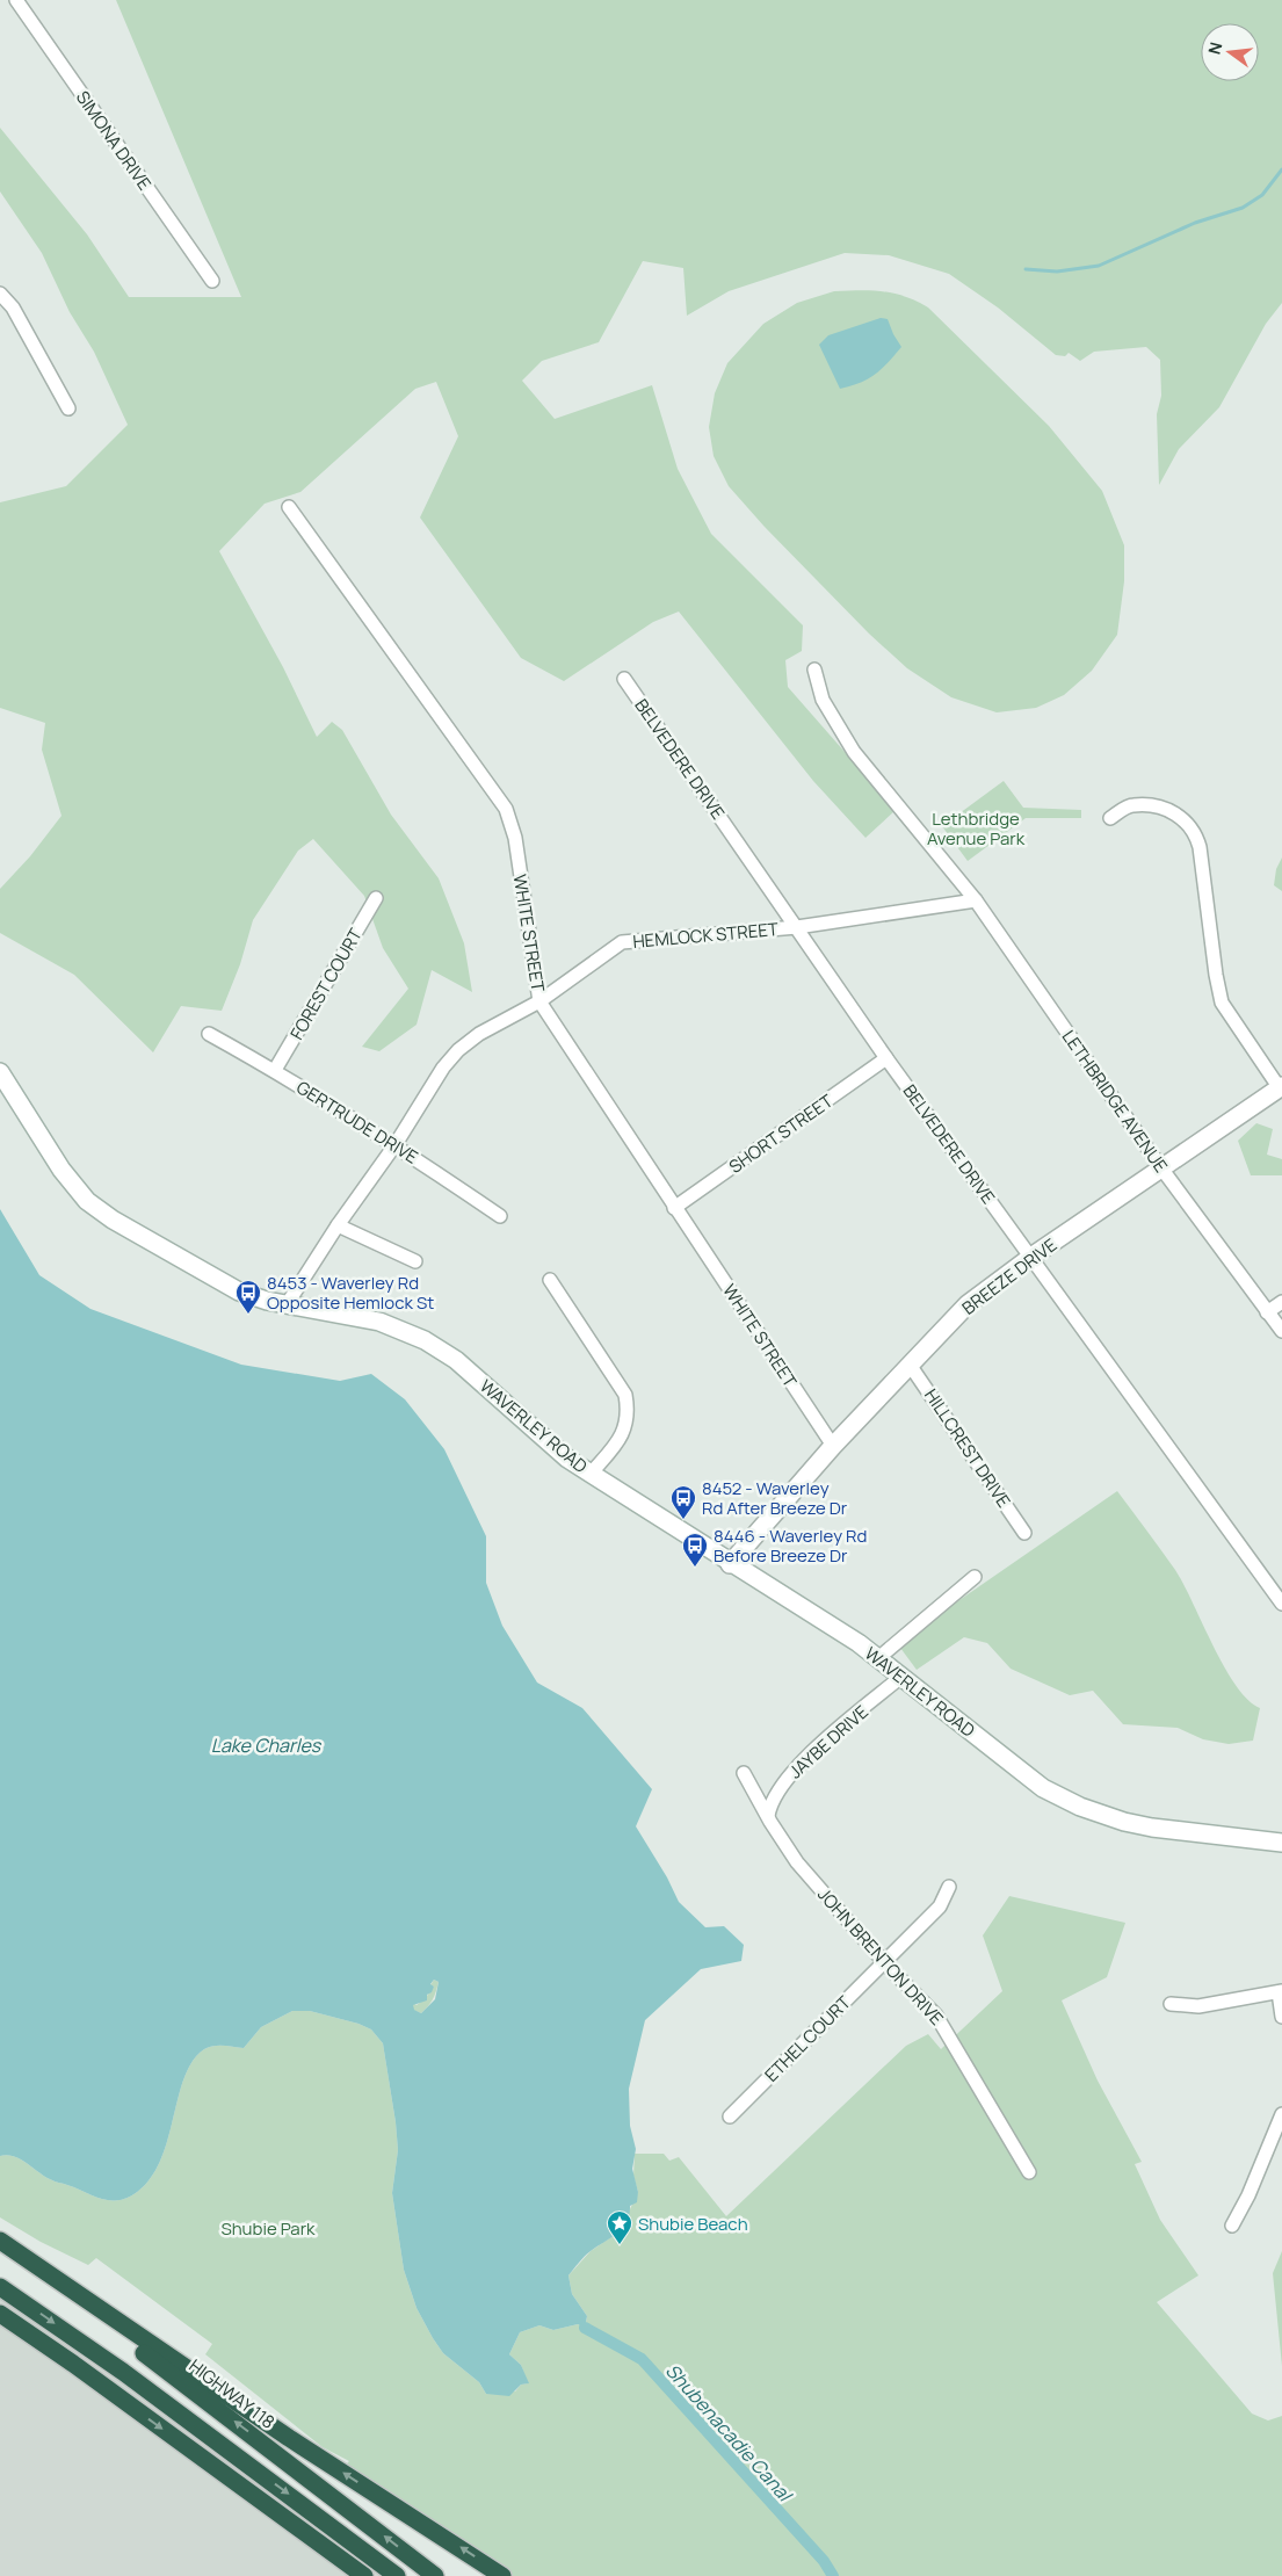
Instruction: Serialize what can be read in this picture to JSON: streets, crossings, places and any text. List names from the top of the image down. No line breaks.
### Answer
{"streets":{"highway":["HIGHWAY 118"],"main road":["BREEZE DRIVE","WAVERLEY ROAD"],"street":["SIMONA DRIVE","BELVEDERE DRIVE","WHITE STREET","HEMLOCK STREET","FOREST COURT","LETHBRIDGE AVENUE","GERTRUDE DRIVE","SHORT STREET","HILLCREST DRIVE","JAYBE DRIVE","JOHN BRENTON DRIVE","ETHEL COURT"]},"crossings":[["BELVEDERE DRIVE","HEMLOCK STREET"],["BELVEDERE DRIVE","SHORT STREET"],["BELVEDERE DRIVE","BREEZE DRIVE"],["WHITE STREET","HEMLOCK STREET"],["WHITE STREET","SHORT STREET"],["WHITE STREET","BREEZE DRIVE"],["HEMLOCK STREET","LETHBRIDGE AVENUE"],["HEMLOCK STREET","GERTRUDE DRIVE"],["HEMLOCK STREET","WAVERLEY ROAD"],["FOREST COURT","GERTRUDE DRIVE"],["LETHBRIDGE AVENUE","BREEZE DRIVE"],["BREEZE DRIVE","WAVERLEY ROAD"],["BREEZE DRIVE","HILLCREST DRIVE"],["WAVERLEY ROAD","JAYBE DRIVE"],["JAYBE DRIVE","JOHN BRENTON DRIVE"],["JOHN BRENTON DRIVE","ETHEL COURT"]],"water":["Lake Charles","Shubenacadie Canal"],"parks":["Lethbridge Avenue Park","Shubie Park"],"places":{"bus stop":["8453 - Waverley Rd Opposite Hemlock St","8452 - Waverley Rd After Breeze Dr","8446 - Waverley Rd Before Breeze Dr"],"place":["Shubie Beach"]},"north":"left"}
